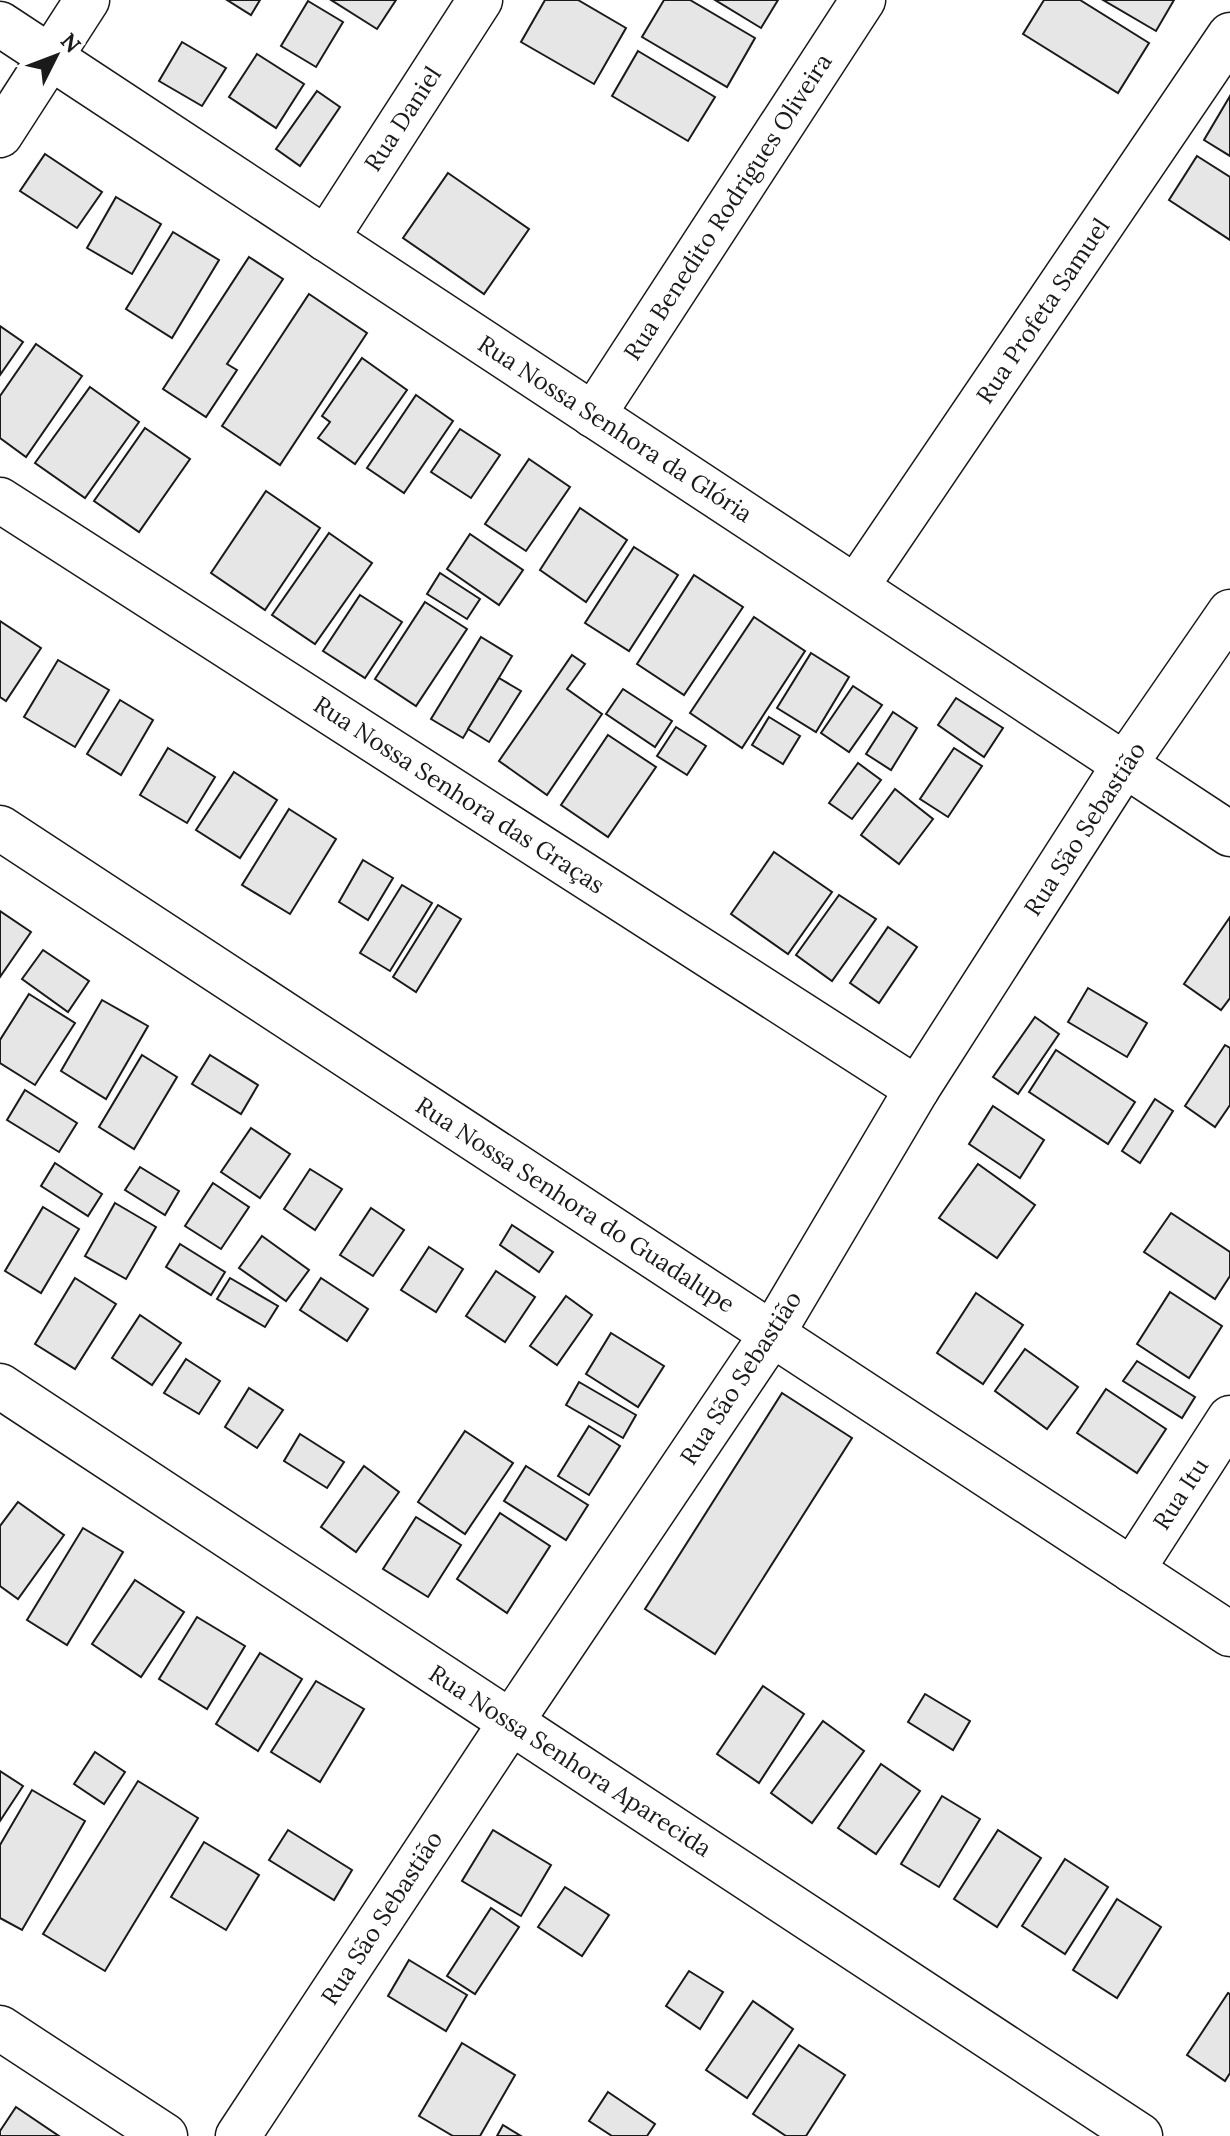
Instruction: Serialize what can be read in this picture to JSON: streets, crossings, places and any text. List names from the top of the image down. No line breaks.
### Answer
{"streets":{"street":["Rua Daniel","Rua Benedito Rodrigues Oliveira","Rua Profeta Samuel","Rua Nossa Senhora da Glória","Rua Nossa Senhora das Graças","Rua São Sebastião","Rua Nossa Senhora do Guadalupe","Rua Itu","Rua Nossa Senhora Aparecida"]},"crossings":[["Rua Daniel","Rua Nossa Senhora da Glória"],["Rua Benedito Rodrigues Oliveira","Rua Nossa Senhora da Glória"],["Rua Profeta Samuel","Rua Nossa Senhora da Glória"],["Rua Nossa Senhora da Glória","Rua São Sebastião"],["Rua Nossa Senhora das Graças","Rua São Sebastião"],["Rua São Sebastião","Rua Nossa Senhora do Guadalupe"],["Rua São Sebastião","Rua Nossa Senhora Aparecida"],["Rua Nossa Senhora do Guadalupe","Rua Itu"]],"north":"top right"}
